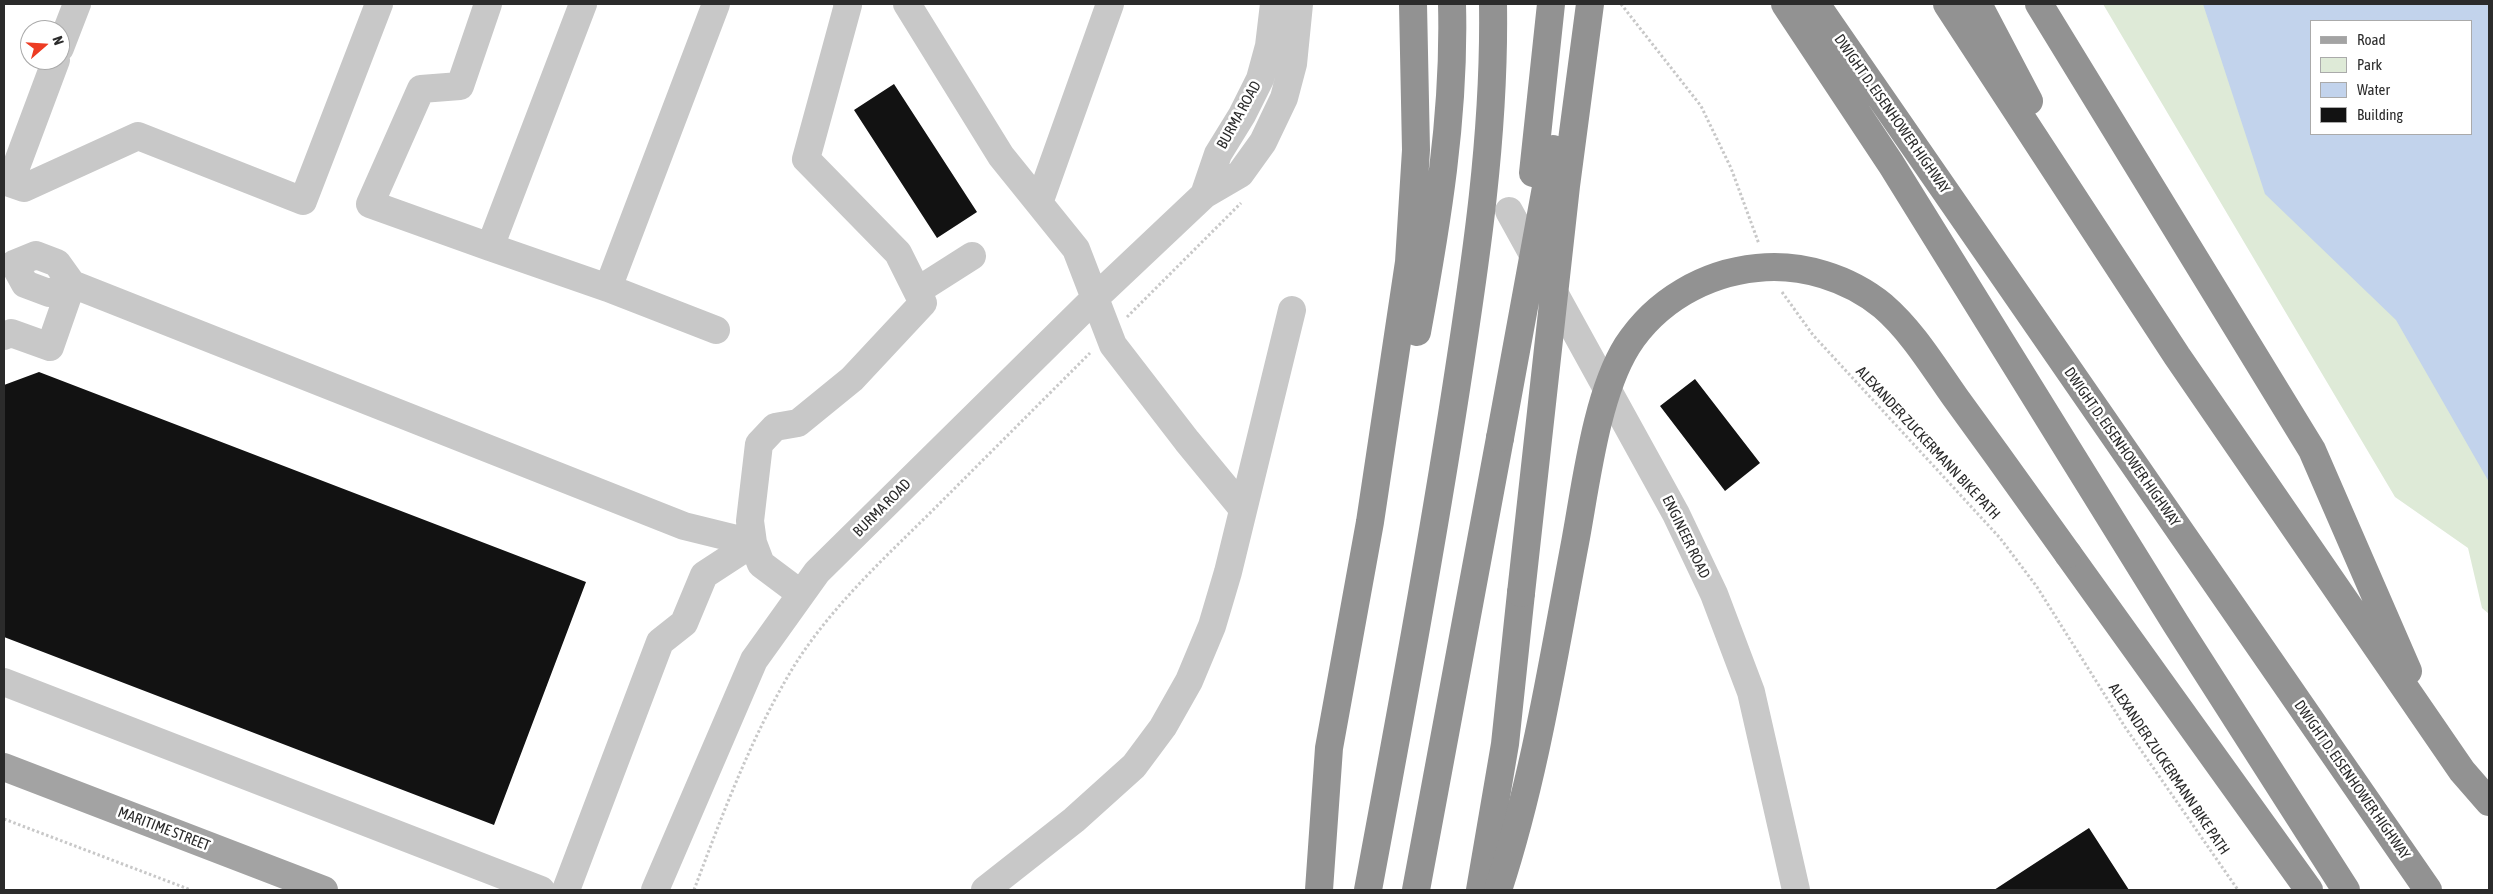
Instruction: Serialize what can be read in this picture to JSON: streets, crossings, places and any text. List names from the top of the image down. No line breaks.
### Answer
{"streets":{"highway":["DWIGHT D. EISENHOWER HIGHWAY"],"main road":["MARITIME STREET"],"street":["BURMA ROAD","ENGINEER ROAD"],"path":["ALEXANDER ZUCKERMANN BIKE PATH"]},"legend":["Road","Park","Water","Building"],"north":"right"}
